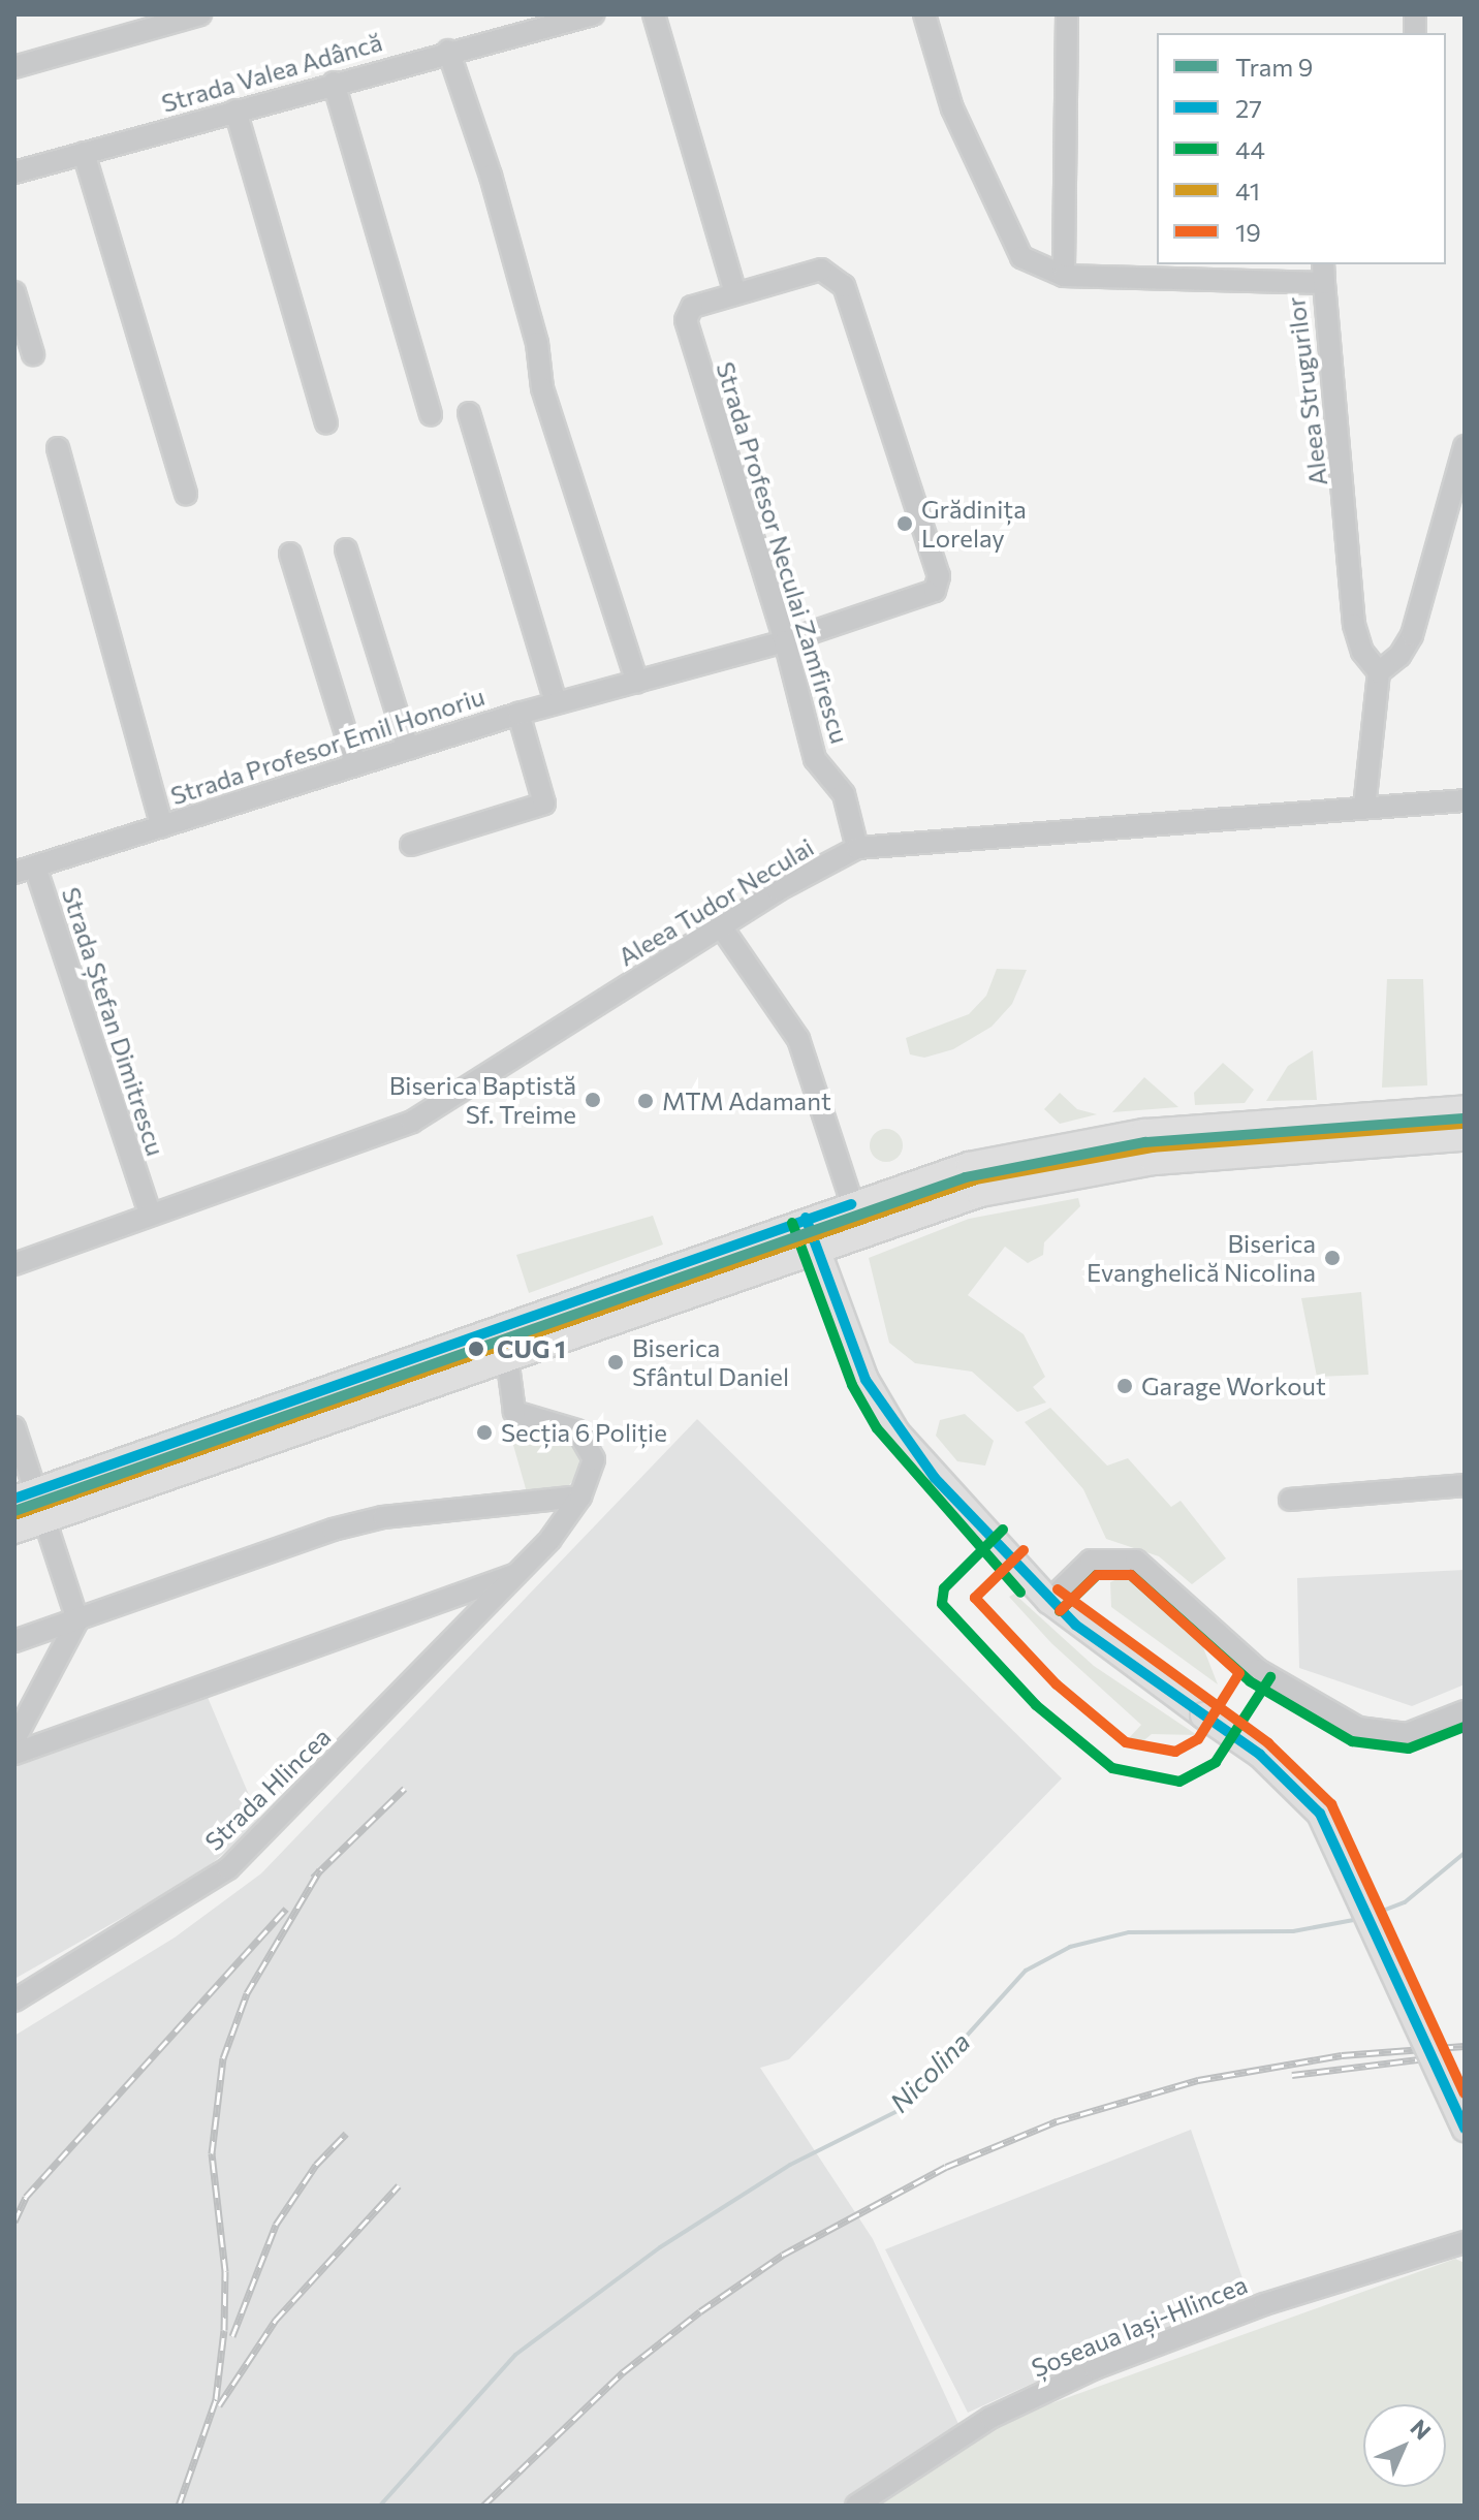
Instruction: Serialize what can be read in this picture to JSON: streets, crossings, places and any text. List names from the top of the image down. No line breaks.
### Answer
{"streets":{"street":["Strada Valea Adâncă","Aleea Strugurilor","Strada Profesor Neculai Zamfirescu","Strada Profesor Emil Honoriu","Aleea Tudor Neculai","Strada Ștefan Dimitrescu","Strada Hlincea","Șoseaua Iași-Hlincea"]},"crossings":[["Strada Profesor Neculai Zamfirescu","Strada Profesor Emil Honoriu"],["Strada Profesor Neculai Zamfirescu","Aleea Tudor Neculai"],["Strada Profesor Emil Honoriu","Strada Ștefan Dimitrescu"],["Aleea Tudor Neculai","Strada Ștefan Dimitrescu"]],"water":["Nicolina"],"places":["Grădinița Lorelay","Biserica Baptistă Sf. Treime","MTM Adamant","Biserica Evanghelică Nicolina","CUG 1","Biserica Sfântul Daniel","Garage Workout","Secția 6 Poliție"],"lines":["tram line 9","transit line 41","transit line 27","transit line 44","transit line 19"],"legend":["Tram 9","27","44","41","19"],"north":"top right"}
